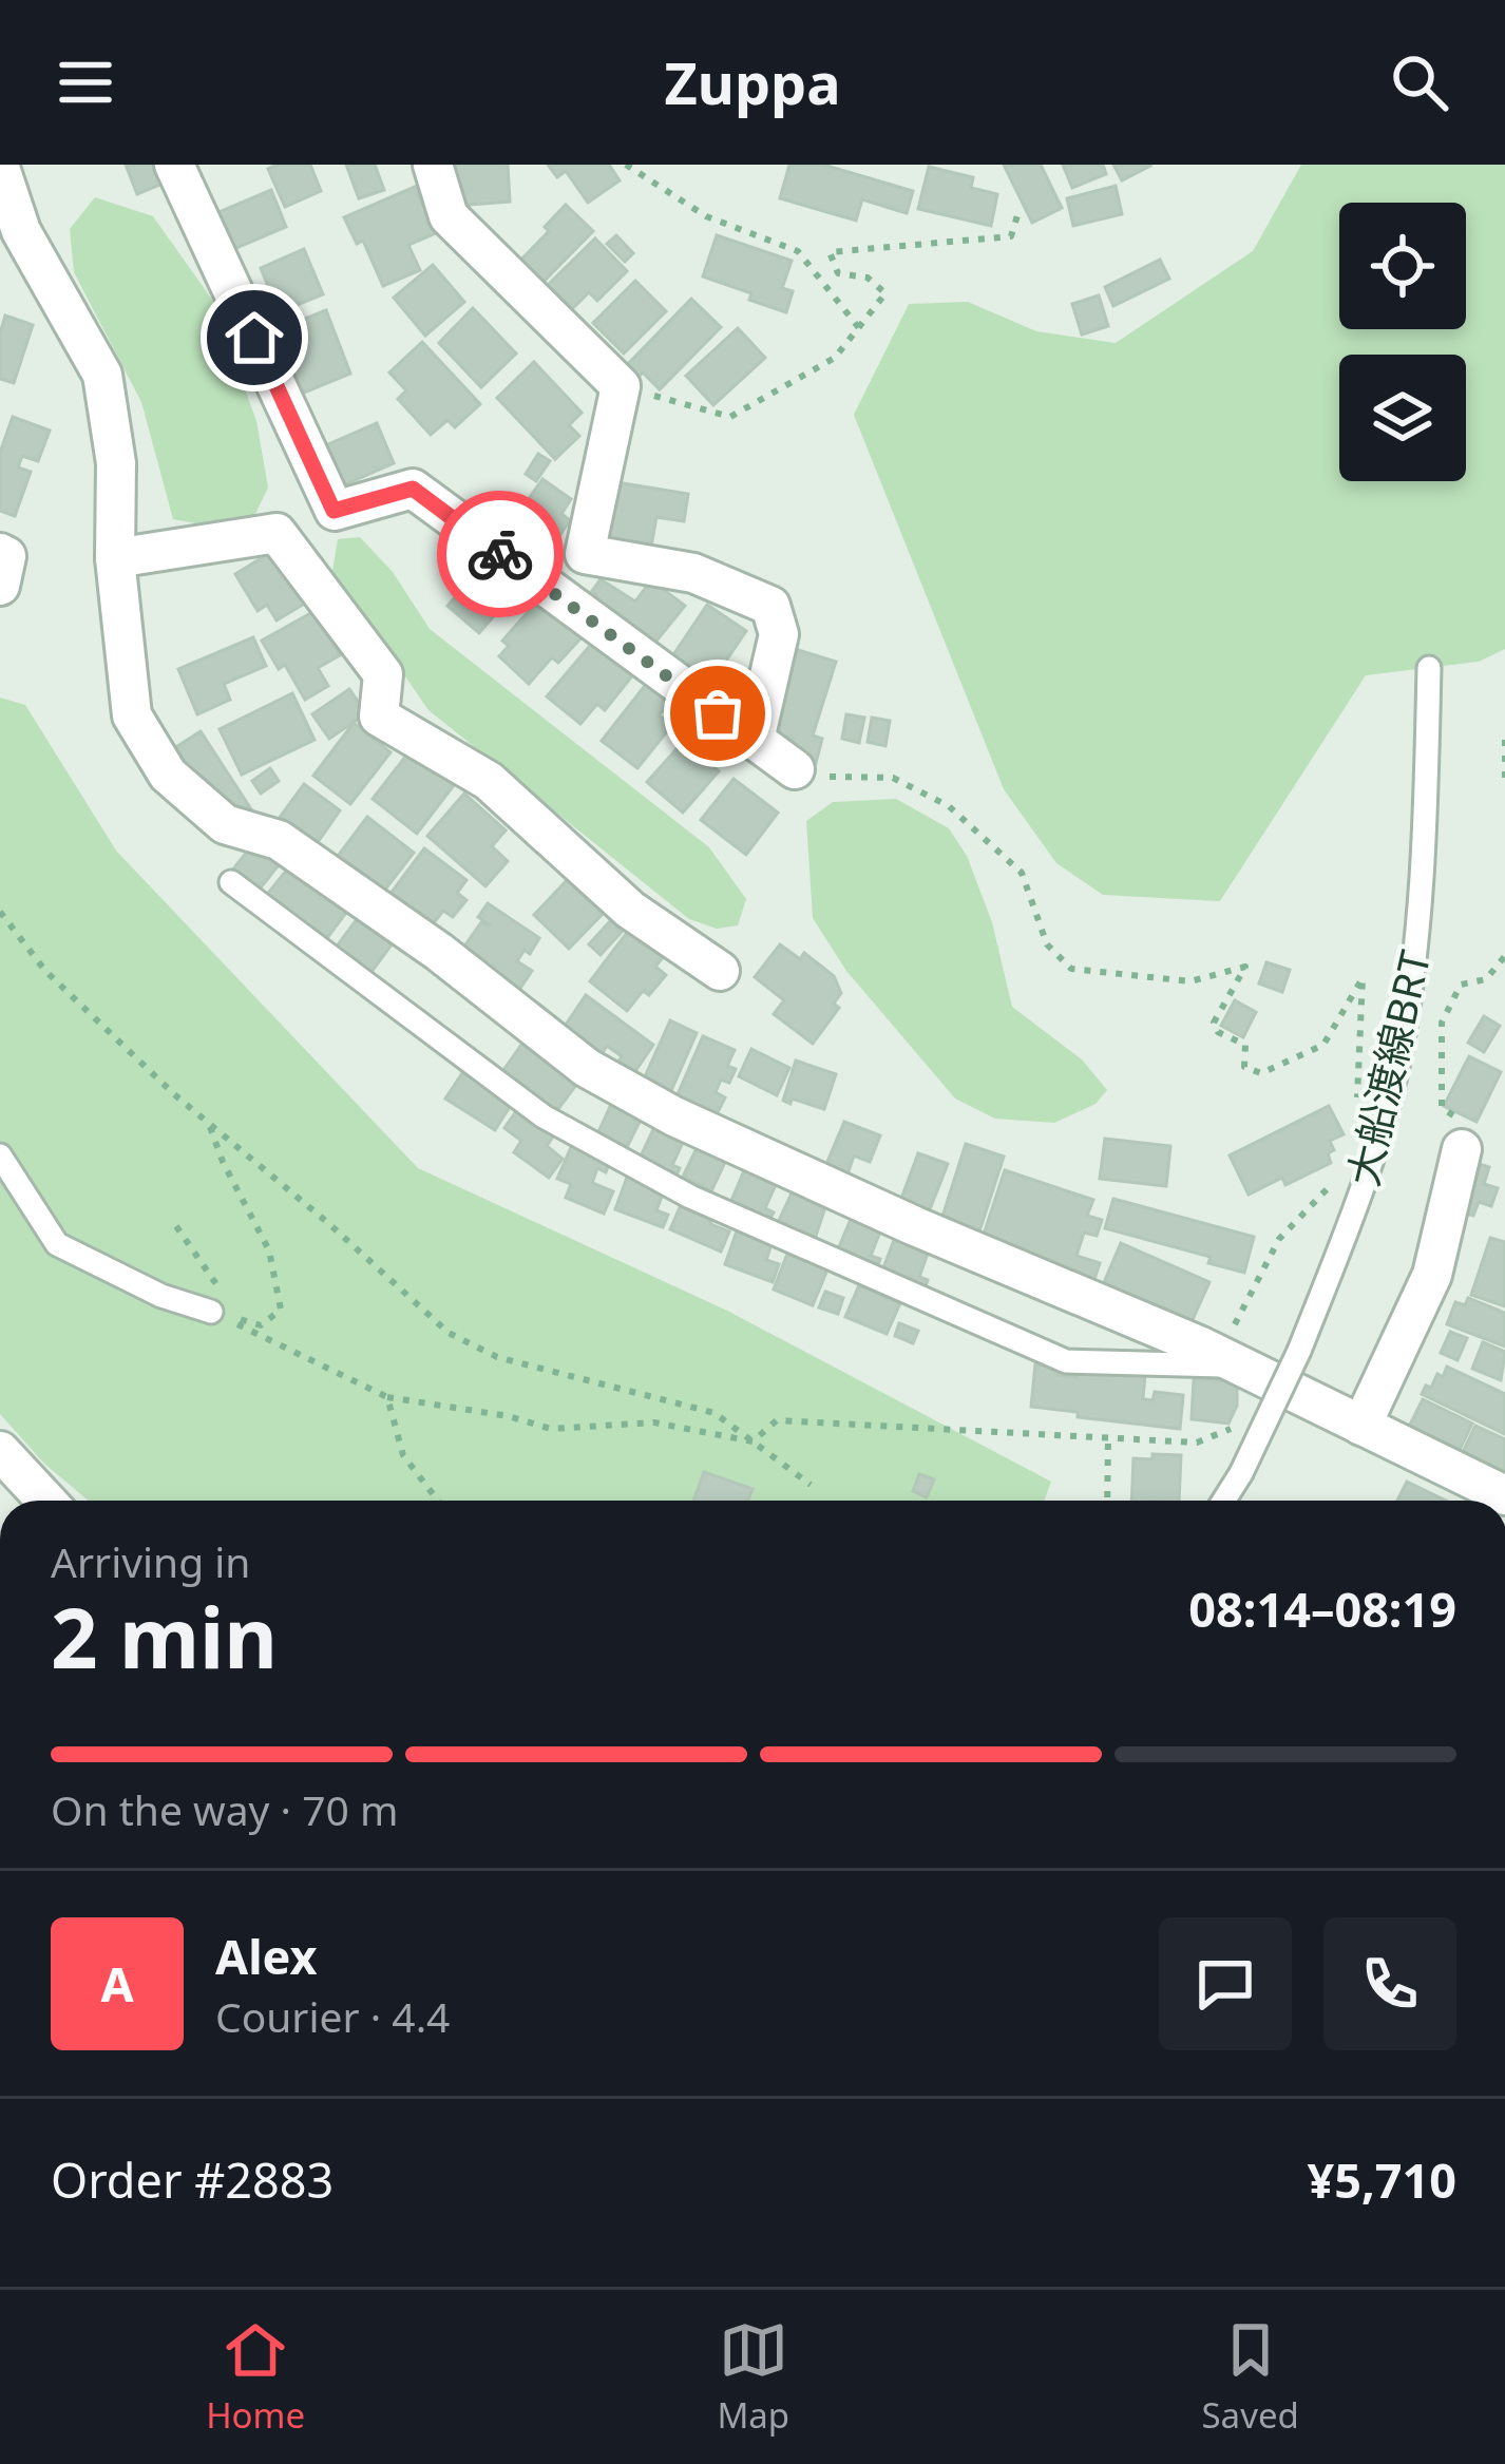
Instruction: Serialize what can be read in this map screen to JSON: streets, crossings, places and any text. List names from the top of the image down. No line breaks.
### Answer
{"streets":{"lane":["大船渡線BRT"]},"page":{"header":"Zuppa","heading":["2 min","Arriving in","08:14–08:19"],"panel":["Alex","Courier · 4.4","Order #2883","¥5,710"],"bar":"On the way · 70 m","round":"A","tabs":["Home","Map","Saved"]}}
